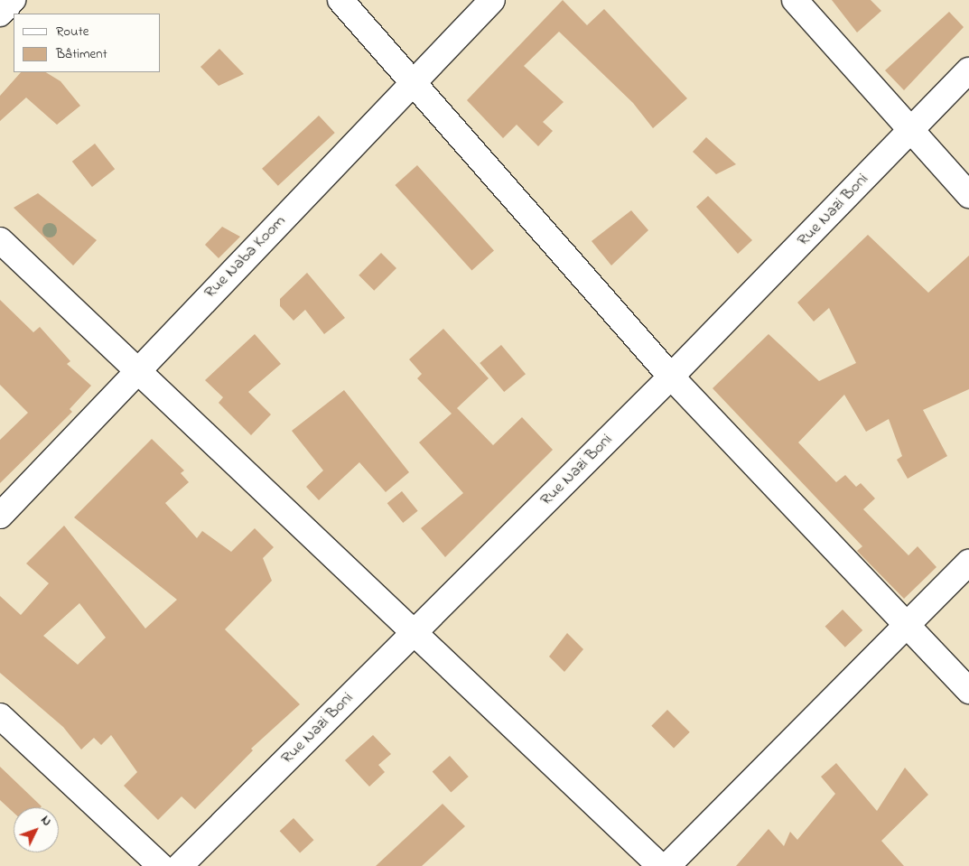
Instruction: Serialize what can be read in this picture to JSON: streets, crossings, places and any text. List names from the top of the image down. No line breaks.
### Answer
{"streets":{"street":["Rue Nazi Boni","Rue Naba Koom"]},"legend":["Route","Bâtiment"],"north":"top right"}
